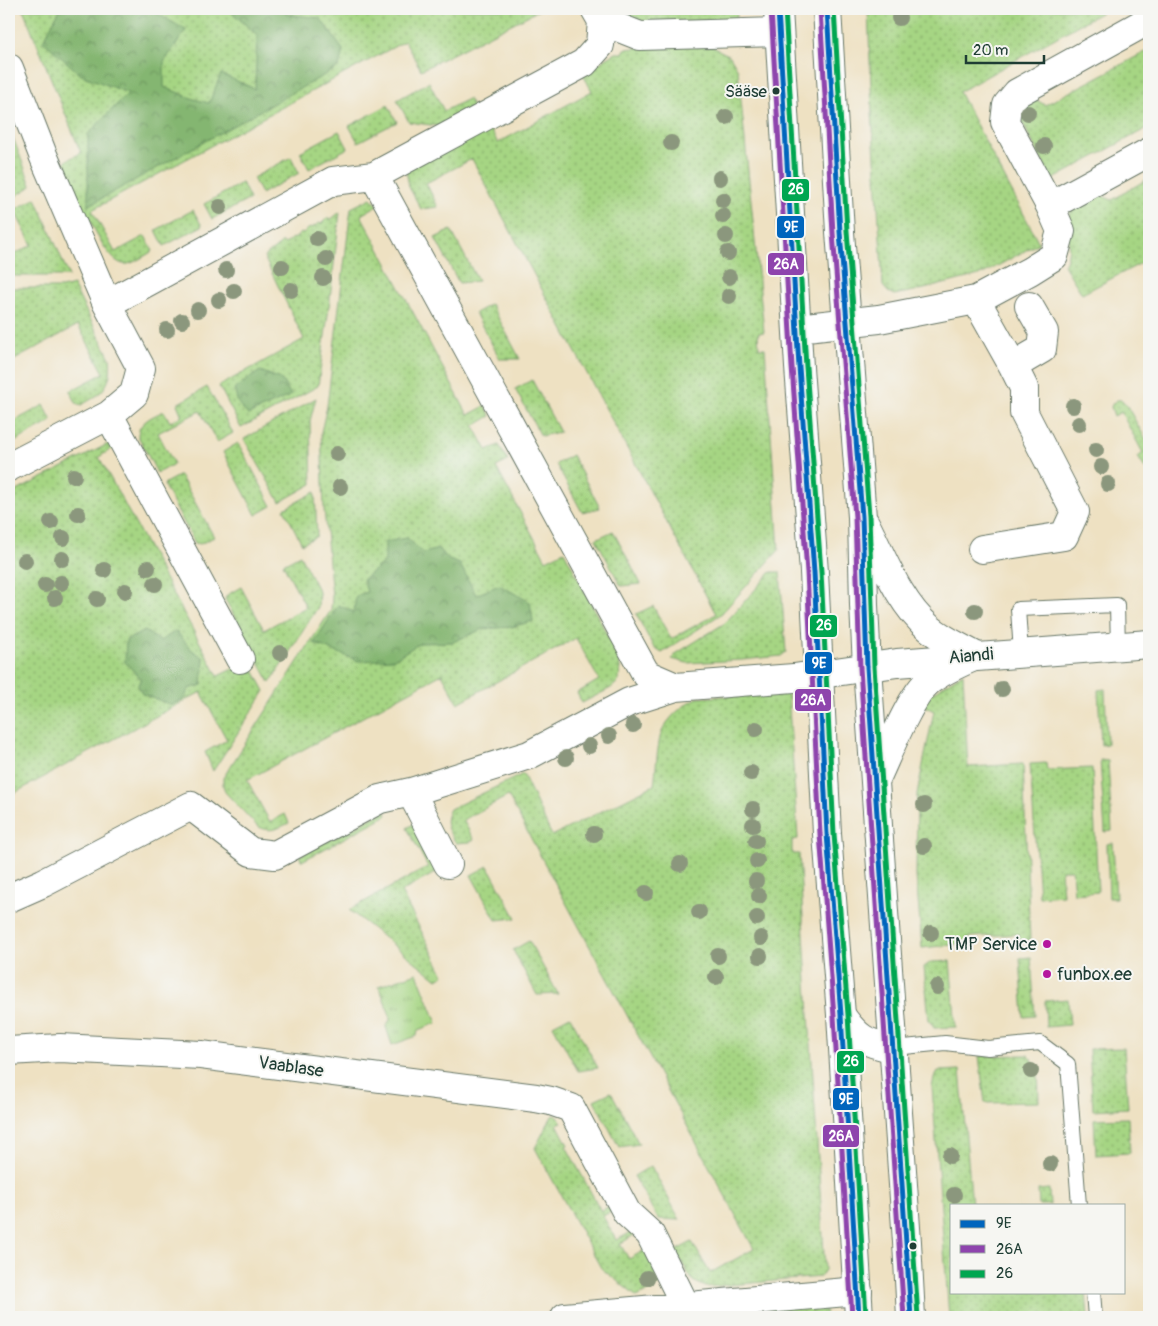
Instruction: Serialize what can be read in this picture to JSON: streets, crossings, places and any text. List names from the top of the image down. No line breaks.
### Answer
{"streets":{"street":["Aiandi","Vaablase"]},"places":["Sääse","TMP Service","funbox.ee"],"lines":["transit line 9E","transit line 26A","transit line 26"],"legend":["9E","26A","26"],"scale_bar":"20 m"}
